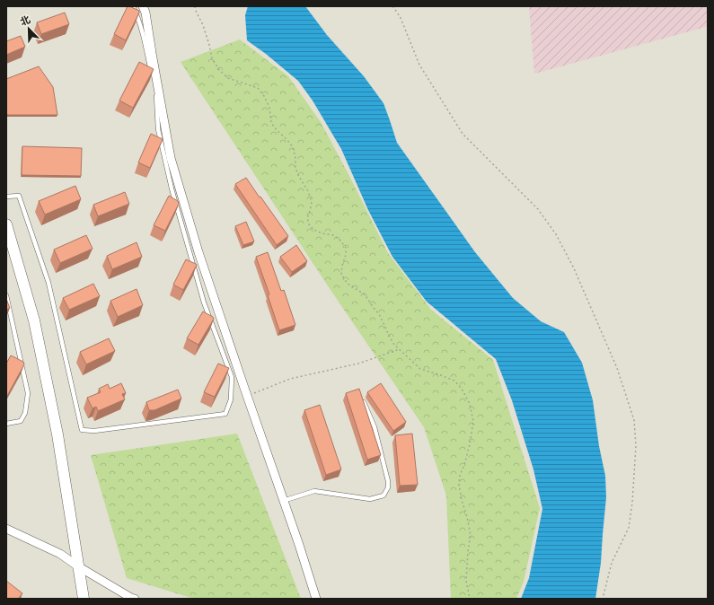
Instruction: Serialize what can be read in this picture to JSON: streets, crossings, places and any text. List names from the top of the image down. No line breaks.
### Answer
{"north":"top left"}
